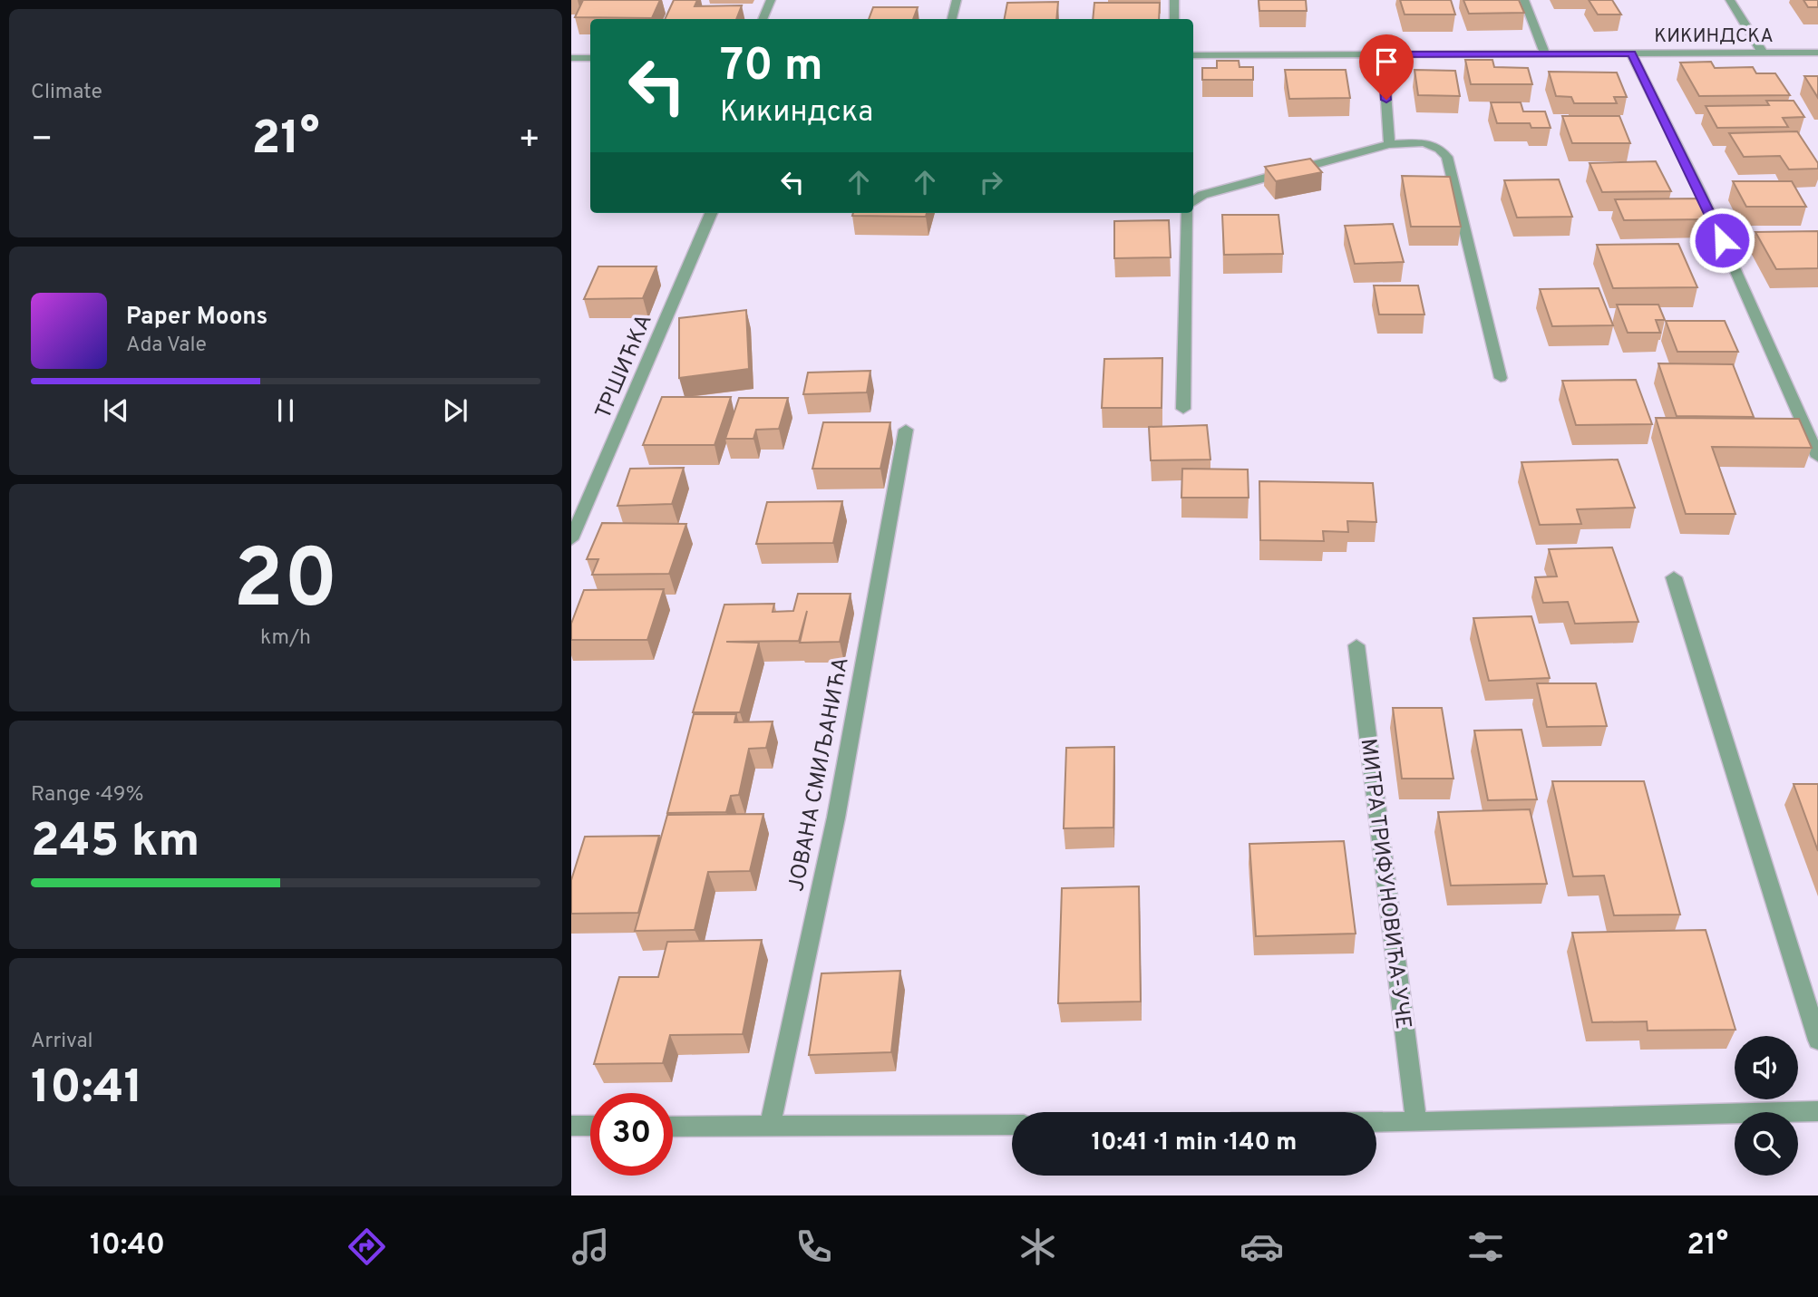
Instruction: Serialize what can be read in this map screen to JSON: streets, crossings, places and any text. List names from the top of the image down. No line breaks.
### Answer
{"streets":{"street":["КИКИНДСКА","ТРШИЋКА","ЈОВАНА СМИЉАНИЋА","МИТРА ТРИФУНОВИЋА-УЧЕ"]},"page":{"tile":["Climate",["20","km/h"],["Range · 49%","245 km"],["Arrival","10:41"]],"turn":["70 m","Кикиндска"],"heat":["−","21°","+"],"song":["Paper Moons","Ada Vale"],"limit":"30","trip":"10:41 · 1 min · 140 m","tabs":["10:40","21°"]}}
